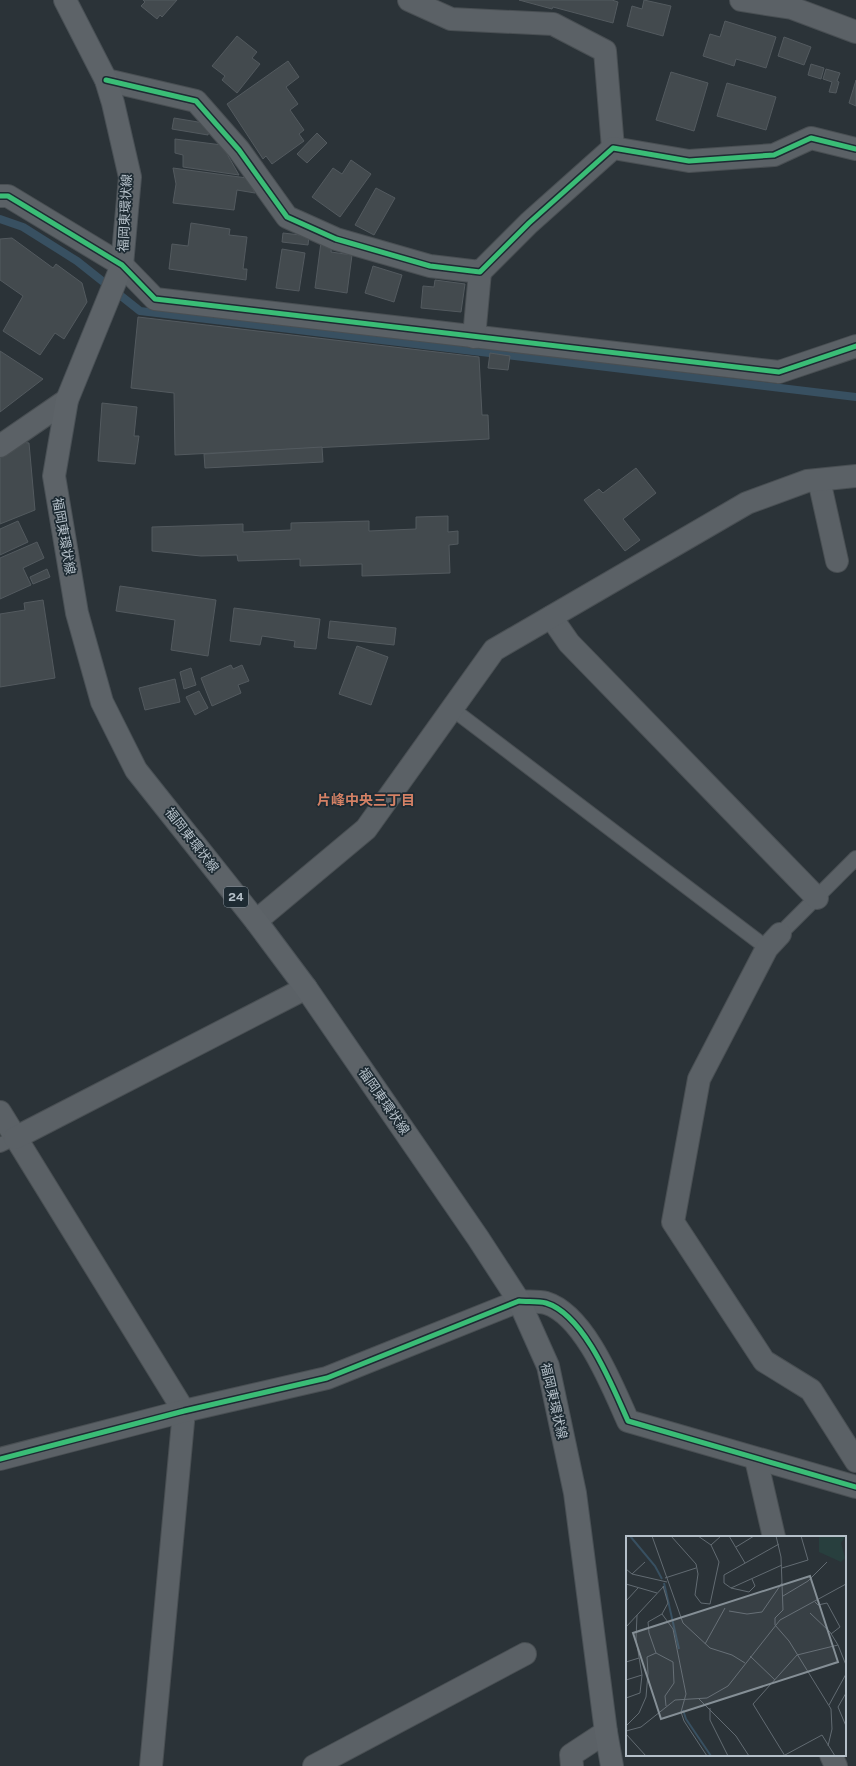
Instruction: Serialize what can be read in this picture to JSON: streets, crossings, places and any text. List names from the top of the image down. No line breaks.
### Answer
{"streets":{"main road":["福岡東環状線","24"]},"districts":["片峰中央三丁目"]}
